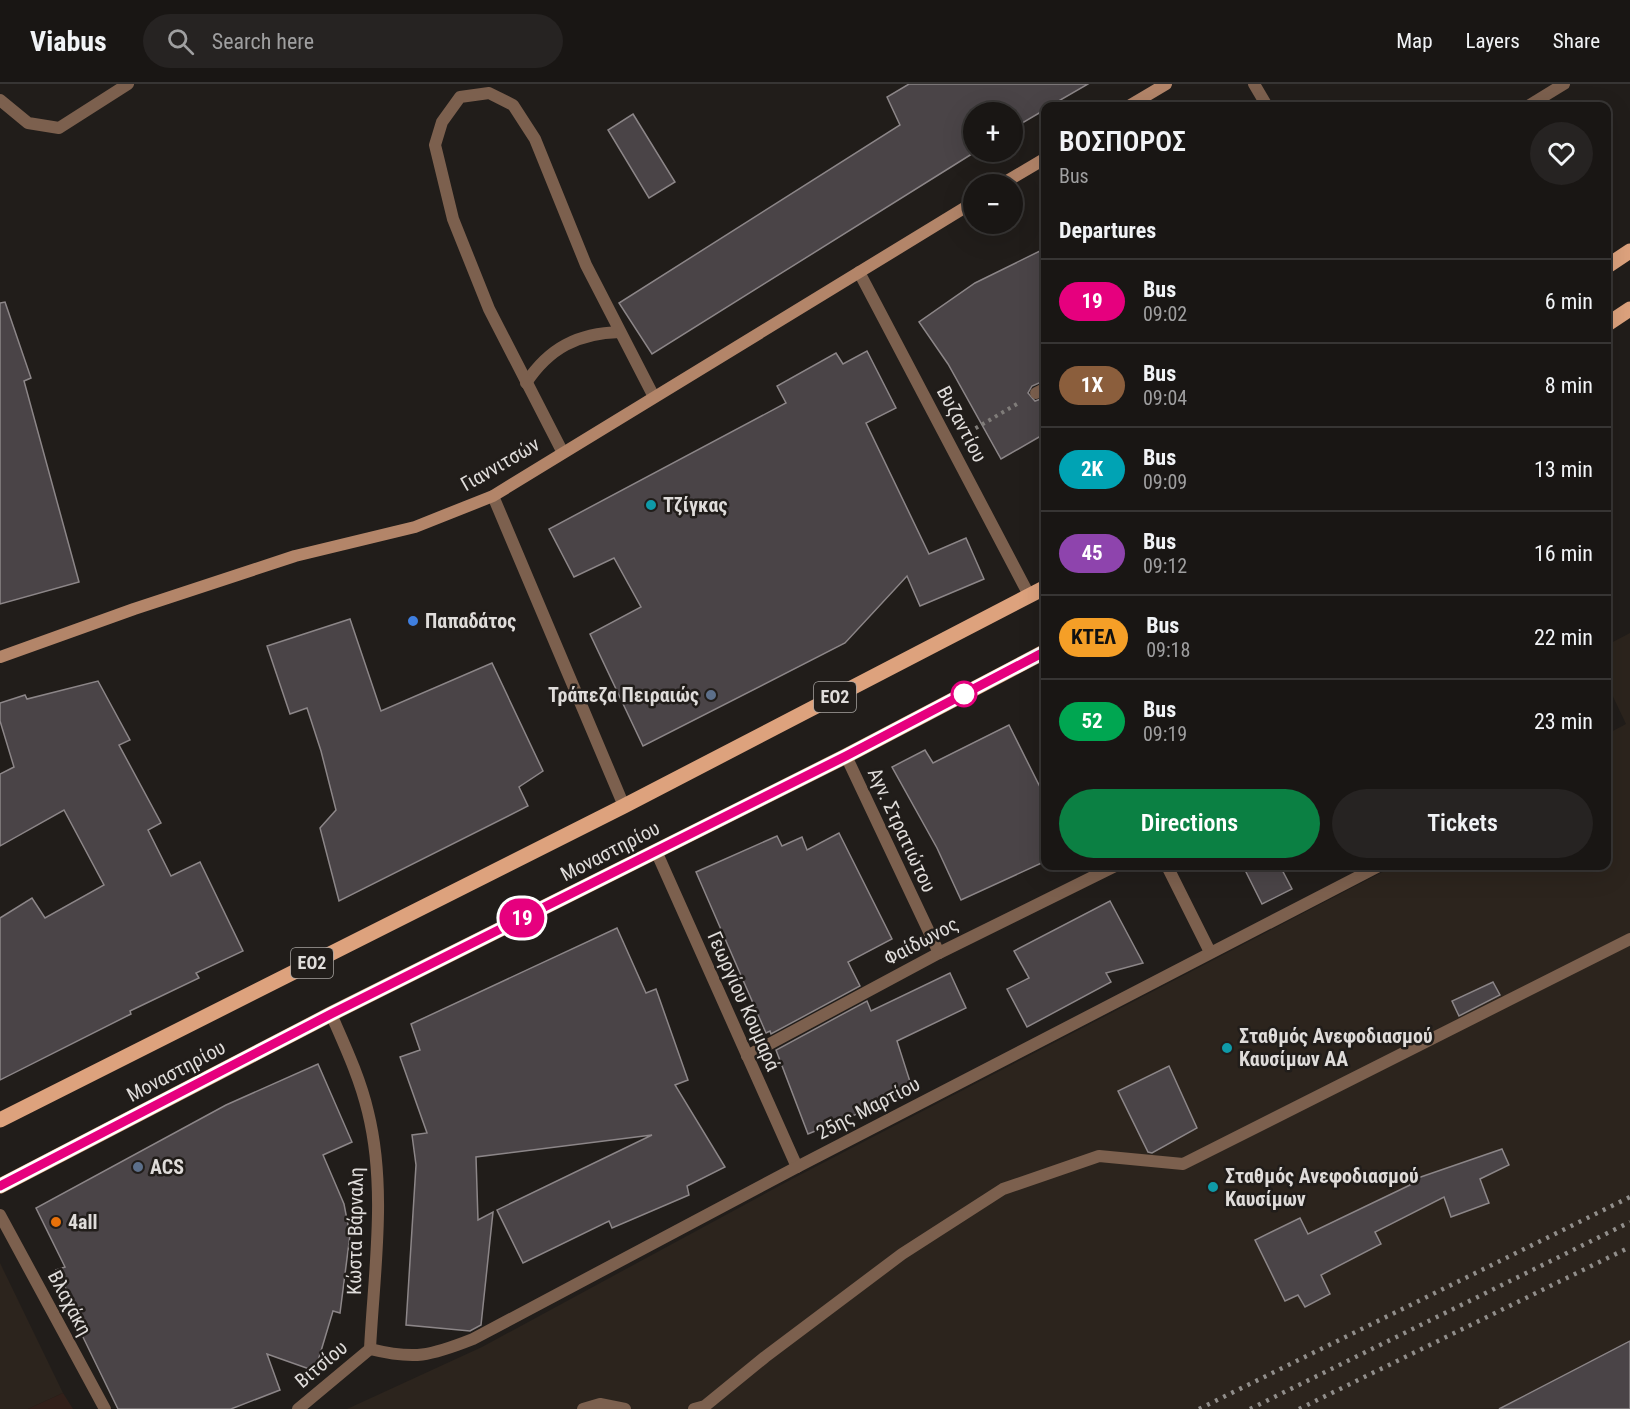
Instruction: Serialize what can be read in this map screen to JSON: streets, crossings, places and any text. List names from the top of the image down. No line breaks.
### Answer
{"streets":{"main road":["Γιαννιτσών","ΕΟ2","Μοναστηρίου"],"street":["Βυζαντίου","Αγν. Στρατιώτου","Φαίδωνος","Γεωργίου Κουμαρά","25ης Μαρτίου","Κώστα Βάρναλη","Βλαχάκη","Βιτσίου"]},"crossings":[["Βυζαντίου","Γιαννιτσών"],["Βυζαντίου","Μοναστηρίου"],["Αγν. Στρατιώτου","Μοναστηρίου"],["Αγν. Στρατιώτου","Φαίδωνος"],["Μοναστηρίου","Γεωργίου Κουμαρά"],["Μοναστηρίου","Κώστα Βάρναλη"],["Φαίδωνος","Γεωργίου Κουμαρά"],["Γεωργίου Κουμαρά","25ης Μαρτίου"],["25ης Μαρτίου","Κώστα Βάρναλη"],["25ης Μαρτίου","Βιτσίου"],["Κώστα Βάρναλη","Βιτσίου"]],"places":["Τζίγκας","Παπαδάτος","Τράπεζα Πειραιώς","Σταθμός Ανεφοδιασμού Καυσίμων ΑΑ","ACS","Σταθμός Ανεφοδιασμού Καυσίμων","4all"],"lines":["bus line 19"],"page":{"header":"Viabus","search":"Search here","nav":["Map","Layers","Share"],"on_map":"19","map_buttons":["+","−"],"heading":[["ΒΟΣΠΟΡΟΣ","Bus"],"Departures"],"list":[{"mark":"19","name":"Bus","note":"09:02","value":"6 min"},{"mark":"1Χ","name":"Bus","note":"09:04","value":"8 min"},{"mark":"2Κ","name":"Bus","note":"09:09","value":"13 min"},{"mark":"45","name":"Bus","note":"09:12","value":"16 min"},{"mark":"ΚΤΕΛ","name":"Bus","note":"09:18","value":"22 min"},{"mark":"52","name":"Bus","note":"09:19","value":"23 min"}],"buttons":["Directions","Tickets"]}}
